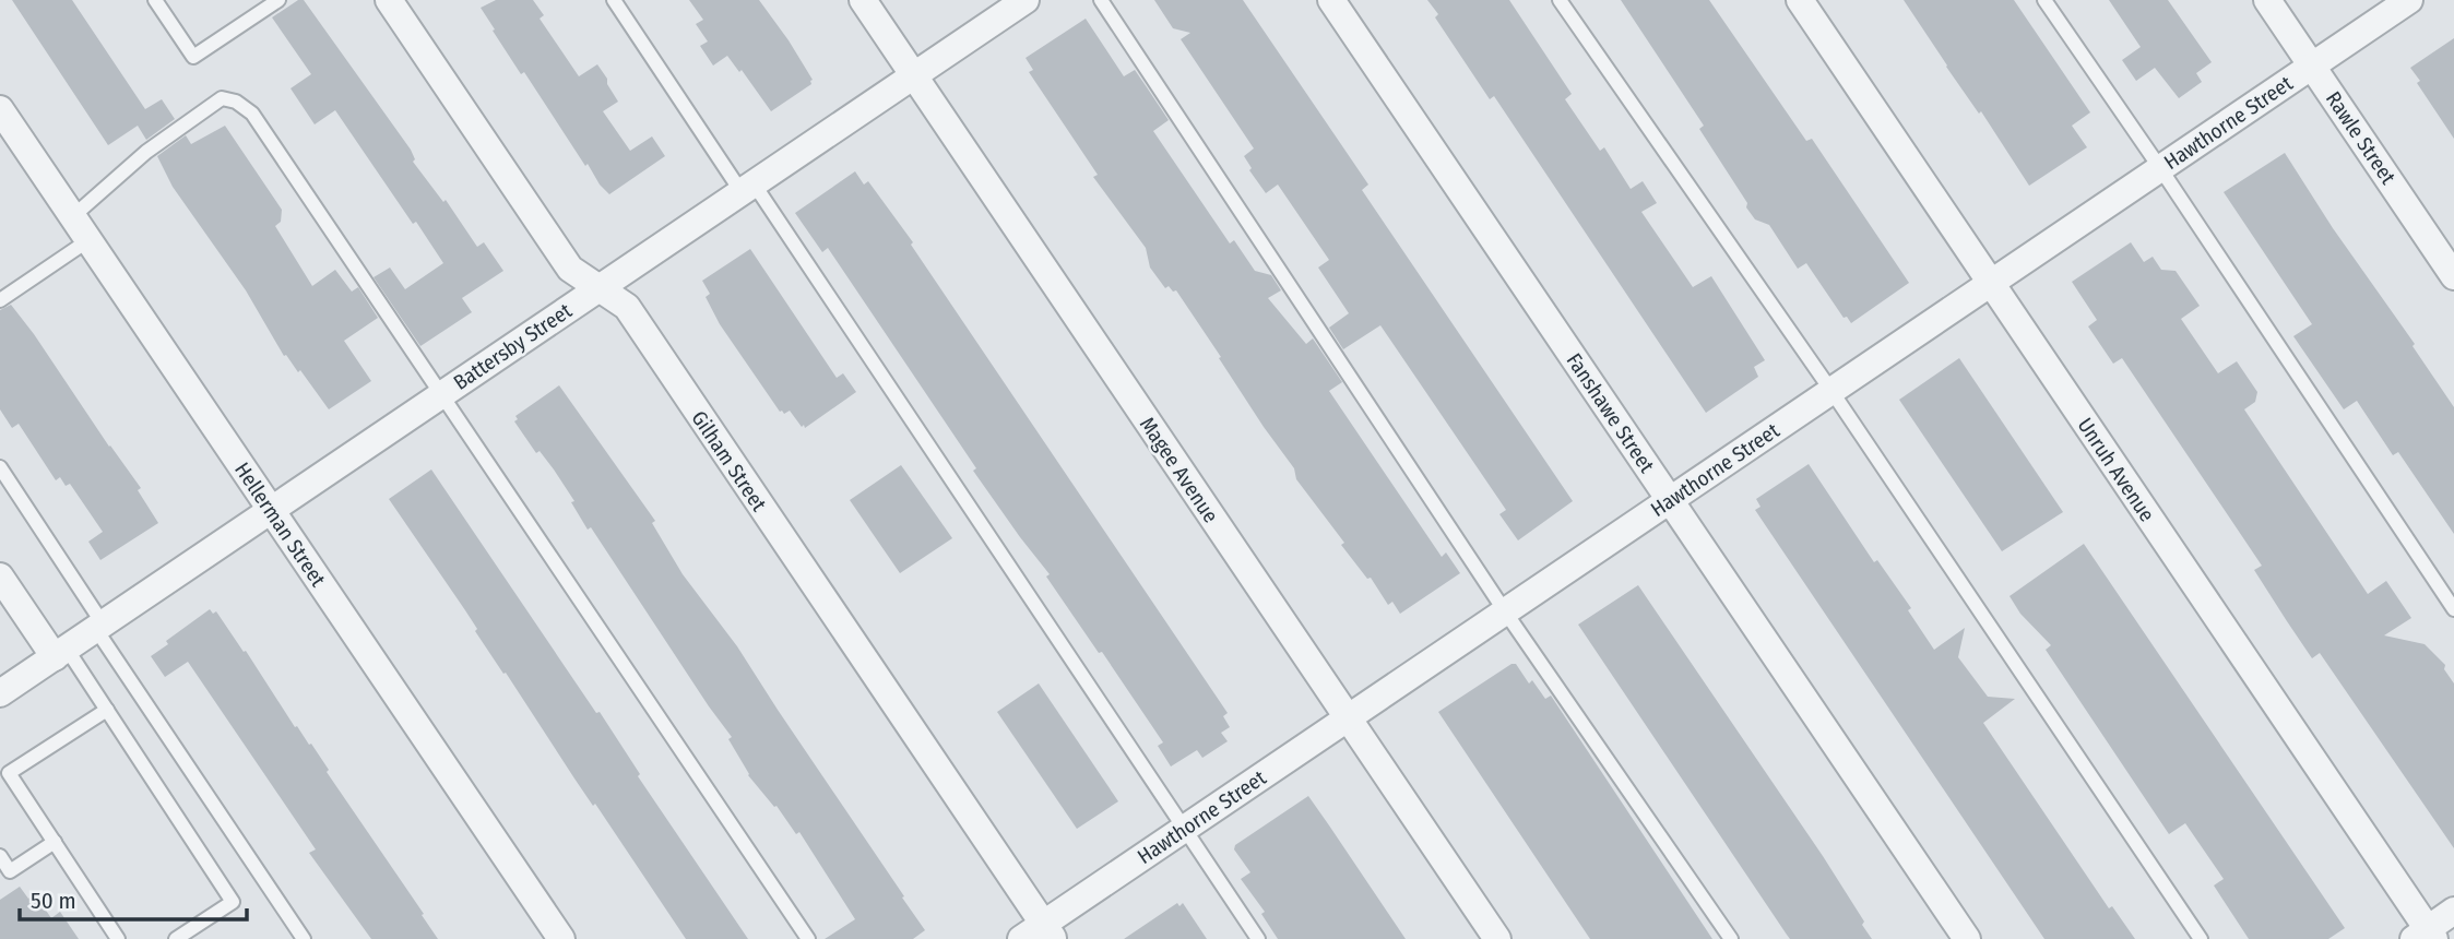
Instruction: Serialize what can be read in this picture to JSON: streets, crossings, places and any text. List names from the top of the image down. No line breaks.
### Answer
{"streets":{"street":["Hawthorne Street","Rawle Street","Battersby Street","Fanshawe Street","Gilham Street","Magee Avenue","Unruh Avenue","Hellerman Street"]},"crossings":[["Hawthorne Street","Rawle Street"],["Hawthorne Street","Fanshawe Street"],["Hawthorne Street","Gilham Street"],["Hawthorne Street","Magee Avenue"],["Hawthorne Street","Unruh Avenue"],["Battersby Street","Gilham Street"],["Battersby Street","Magee Avenue"],["Battersby Street","Hellerman Street"]],"scale_bar":"50 m"}
